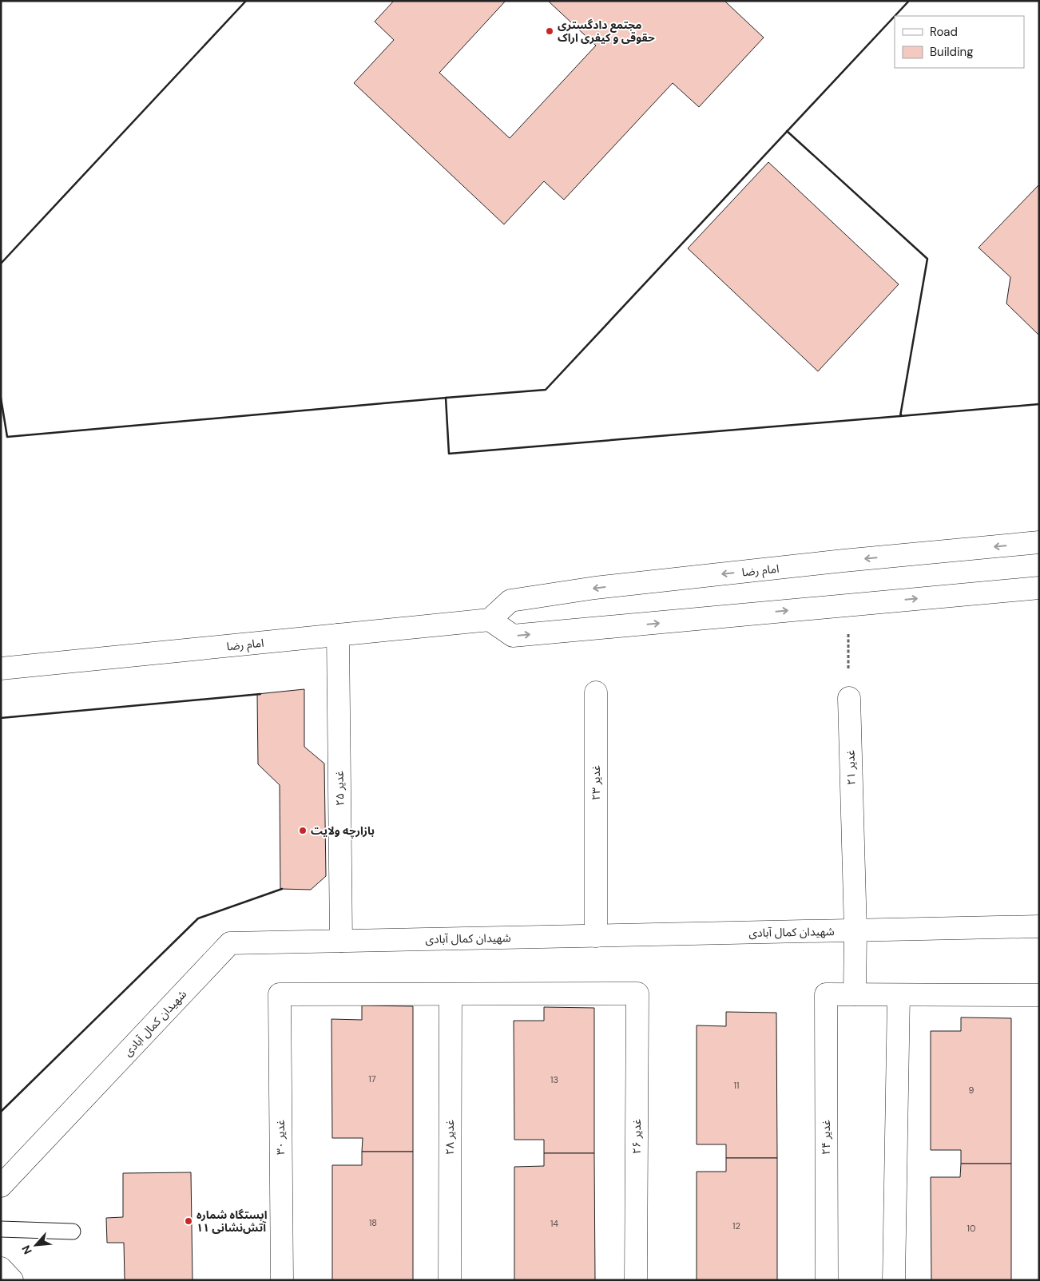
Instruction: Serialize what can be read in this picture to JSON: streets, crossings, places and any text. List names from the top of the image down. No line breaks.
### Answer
{"streets":{"street":["امام رضا","غدیر ۲۱","غدیر ۲۳","غدیر ۲۵","شهیدان کمال آبادی","غدیر ۲۶","غدیر ۳۰","غدیر ۲۸","غدیر ۲۴"]},"crossings":[["امام رضا","غدیر ۲۵"],["غدیر ۲۱","شهیدان کمال آبادی"],["غدیر ۲۱","غدیر ۲۴"],["غدیر ۲۳","شهیدان کمال آبادی"],["غدیر ۲۵","شهیدان کمال آبادی"],["غدیر ۲۶","غدیر ۳۰"],["غدیر ۲۶","غدیر ۲۸"],["غدیر ۳۰","غدیر ۲۸"]],"places":["مجتمع دادگستری حقوقی و کیفری اراک","بازارچه ولایت","ایستگاه شماره ۱۱ آتش‌نشانی"],"house_numbers":["17","13","11","9","18","14","12","10"],"legend":["Road","Building"],"north":"bottom left"}
